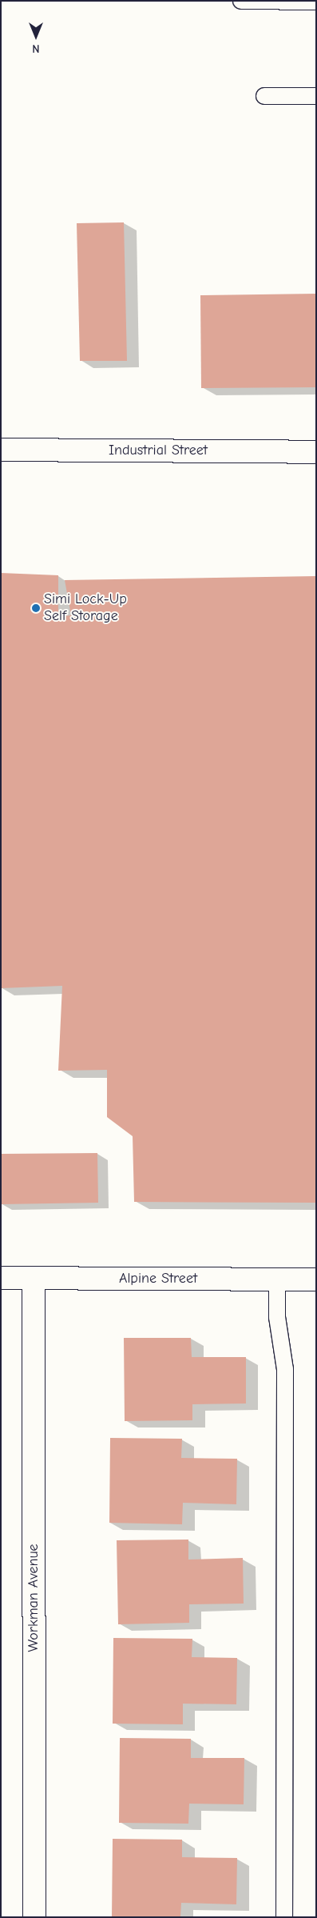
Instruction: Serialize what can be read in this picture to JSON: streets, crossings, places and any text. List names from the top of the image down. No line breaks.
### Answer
{"streets":{"street":["Industrial Street","Alpine Street","Workman Avenue"]},"crossings":[["Alpine Street","Workman Avenue"]],"places":["Simi Lock-Up Self Storage"],"north":"bottom"}
